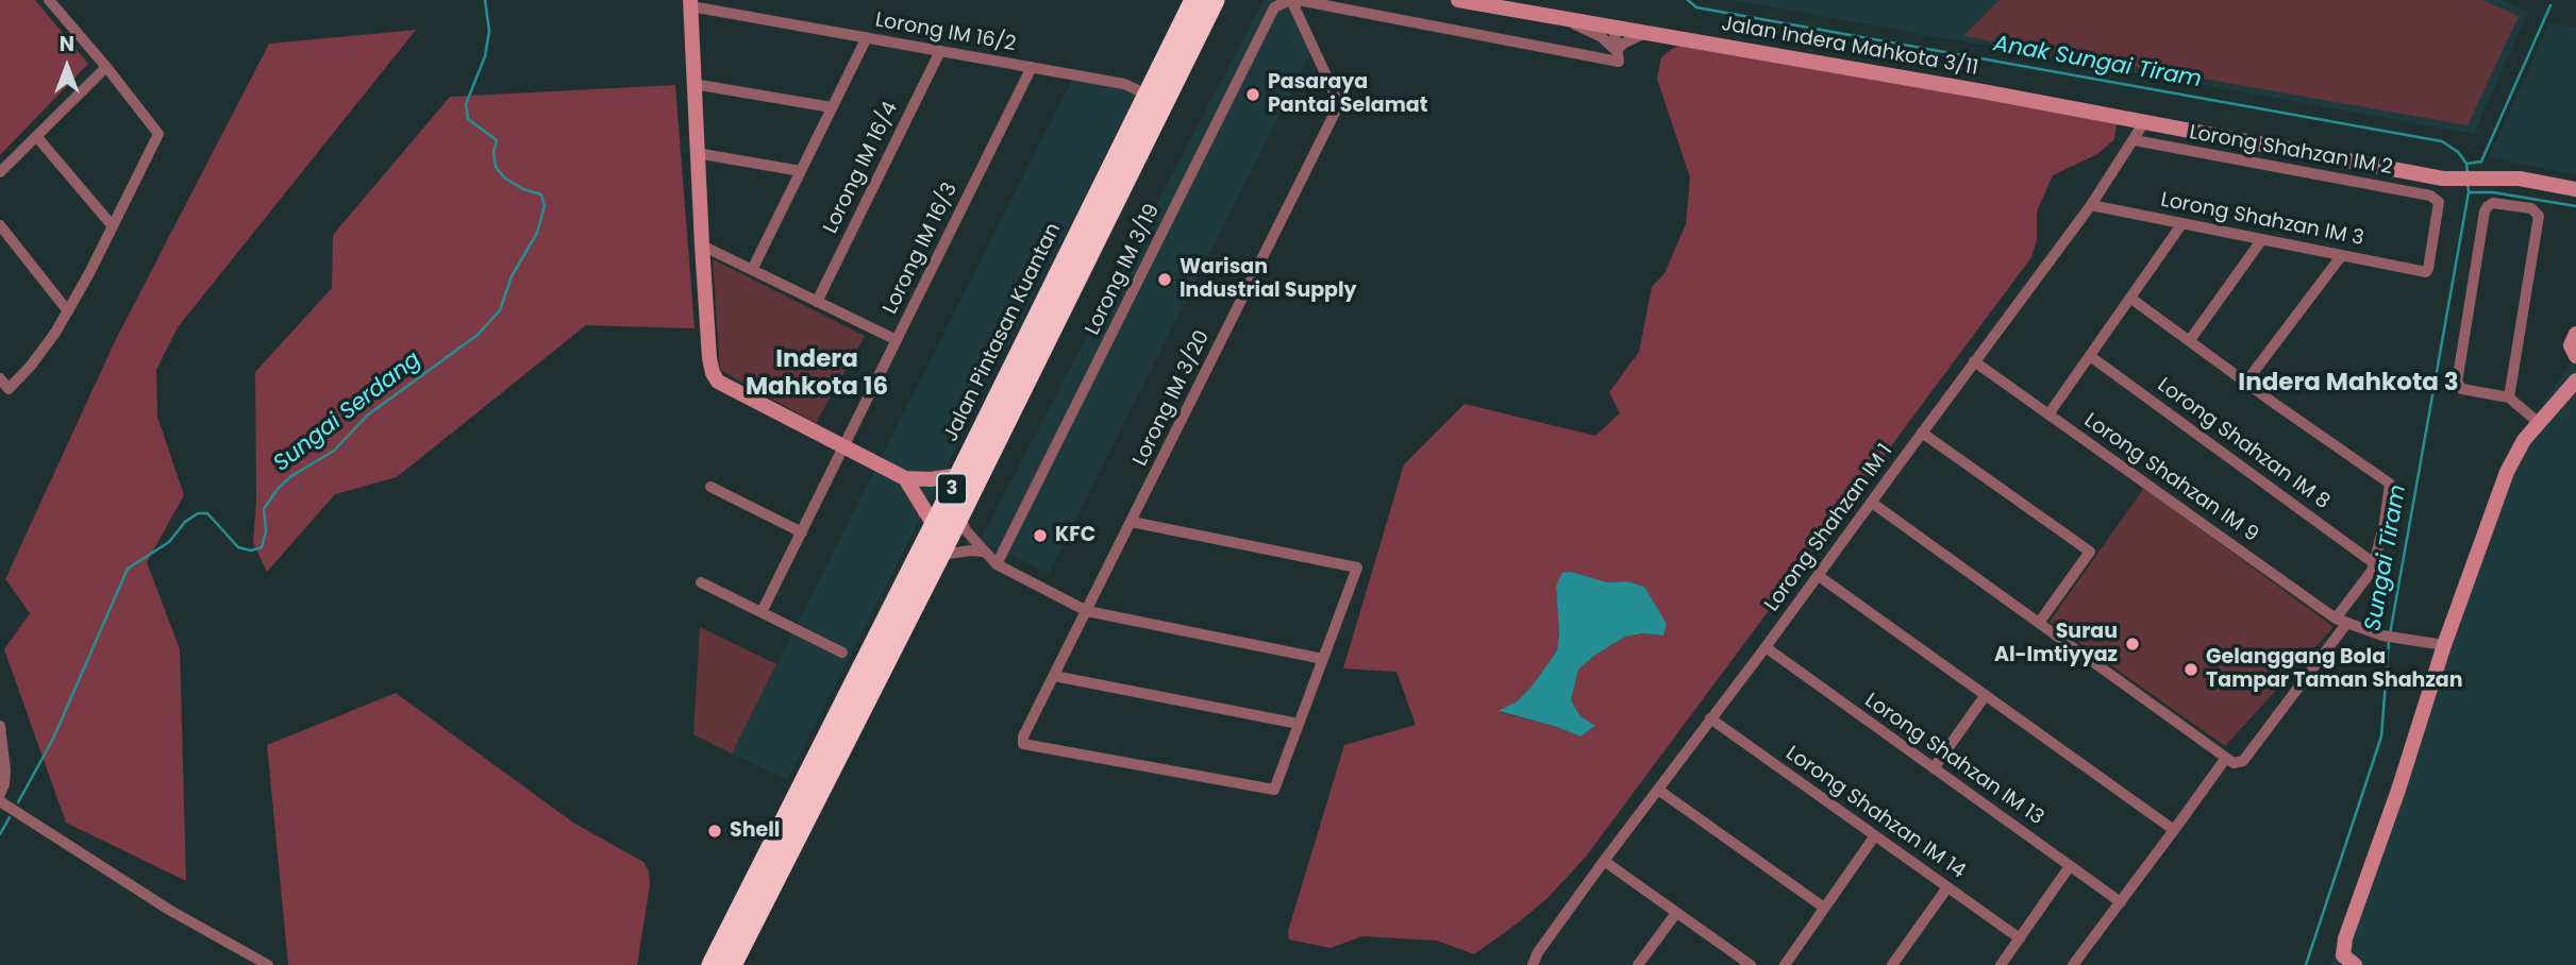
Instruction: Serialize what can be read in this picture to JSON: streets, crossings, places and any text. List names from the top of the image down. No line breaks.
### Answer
{"streets":{"highway":["Jalan Pintasan Kuantan","3"],"street":["Lorong IM 16/2","Jalan Indera Mahkota 3/11","Lorong Shahzan IM 2","Lorong IM 16/4","Lorong Shahzan IM 3","Lorong IM 16/3","Lorong IM 3/19","Lorong IM 3/20","Lorong Shahzan IM 8","Lorong Shahzan IM 9","Lorong Shahzan IM 1","Lorong Shahzan IM 13","Lorong Shahzan IM 14"]},"crossings":[["Lorong IM 16/2","Lorong IM 16/4"],["Lorong IM 16/2","Lorong IM 16/3"],["Lorong IM 16/2","Jalan Pintasan Kuantan"],["Jalan Indera Mahkota 3/11","Lorong Shahzan IM 1"],["Lorong Shahzan IM 2","Lorong Shahzan IM 3"],["Lorong Shahzan IM 2","Lorong Shahzan IM 1"],["Lorong Shahzan IM 3","Lorong Shahzan IM 1"],["Lorong IM 3/19","Lorong IM 3/20"],["Lorong Shahzan IM 9","Lorong Shahzan IM 1"],["Lorong Shahzan IM 1","Lorong Shahzan IM 13"],["Lorong Shahzan IM 1","Lorong Shahzan IM 14"]],"districts":["Indera Mahkota 16","Indera Mahkota 3"],"water":["Anak Sungai Tiram","Sungai Serdang","Sungai Tiram"],"places":["Pasaraya Pantai Selamat","Warisan Industrial Supply","KFC","Surau Al-Imtiyyaz","Gelanggang Bola Tampar Taman Shahzan","Shell"],"north":"top"}
